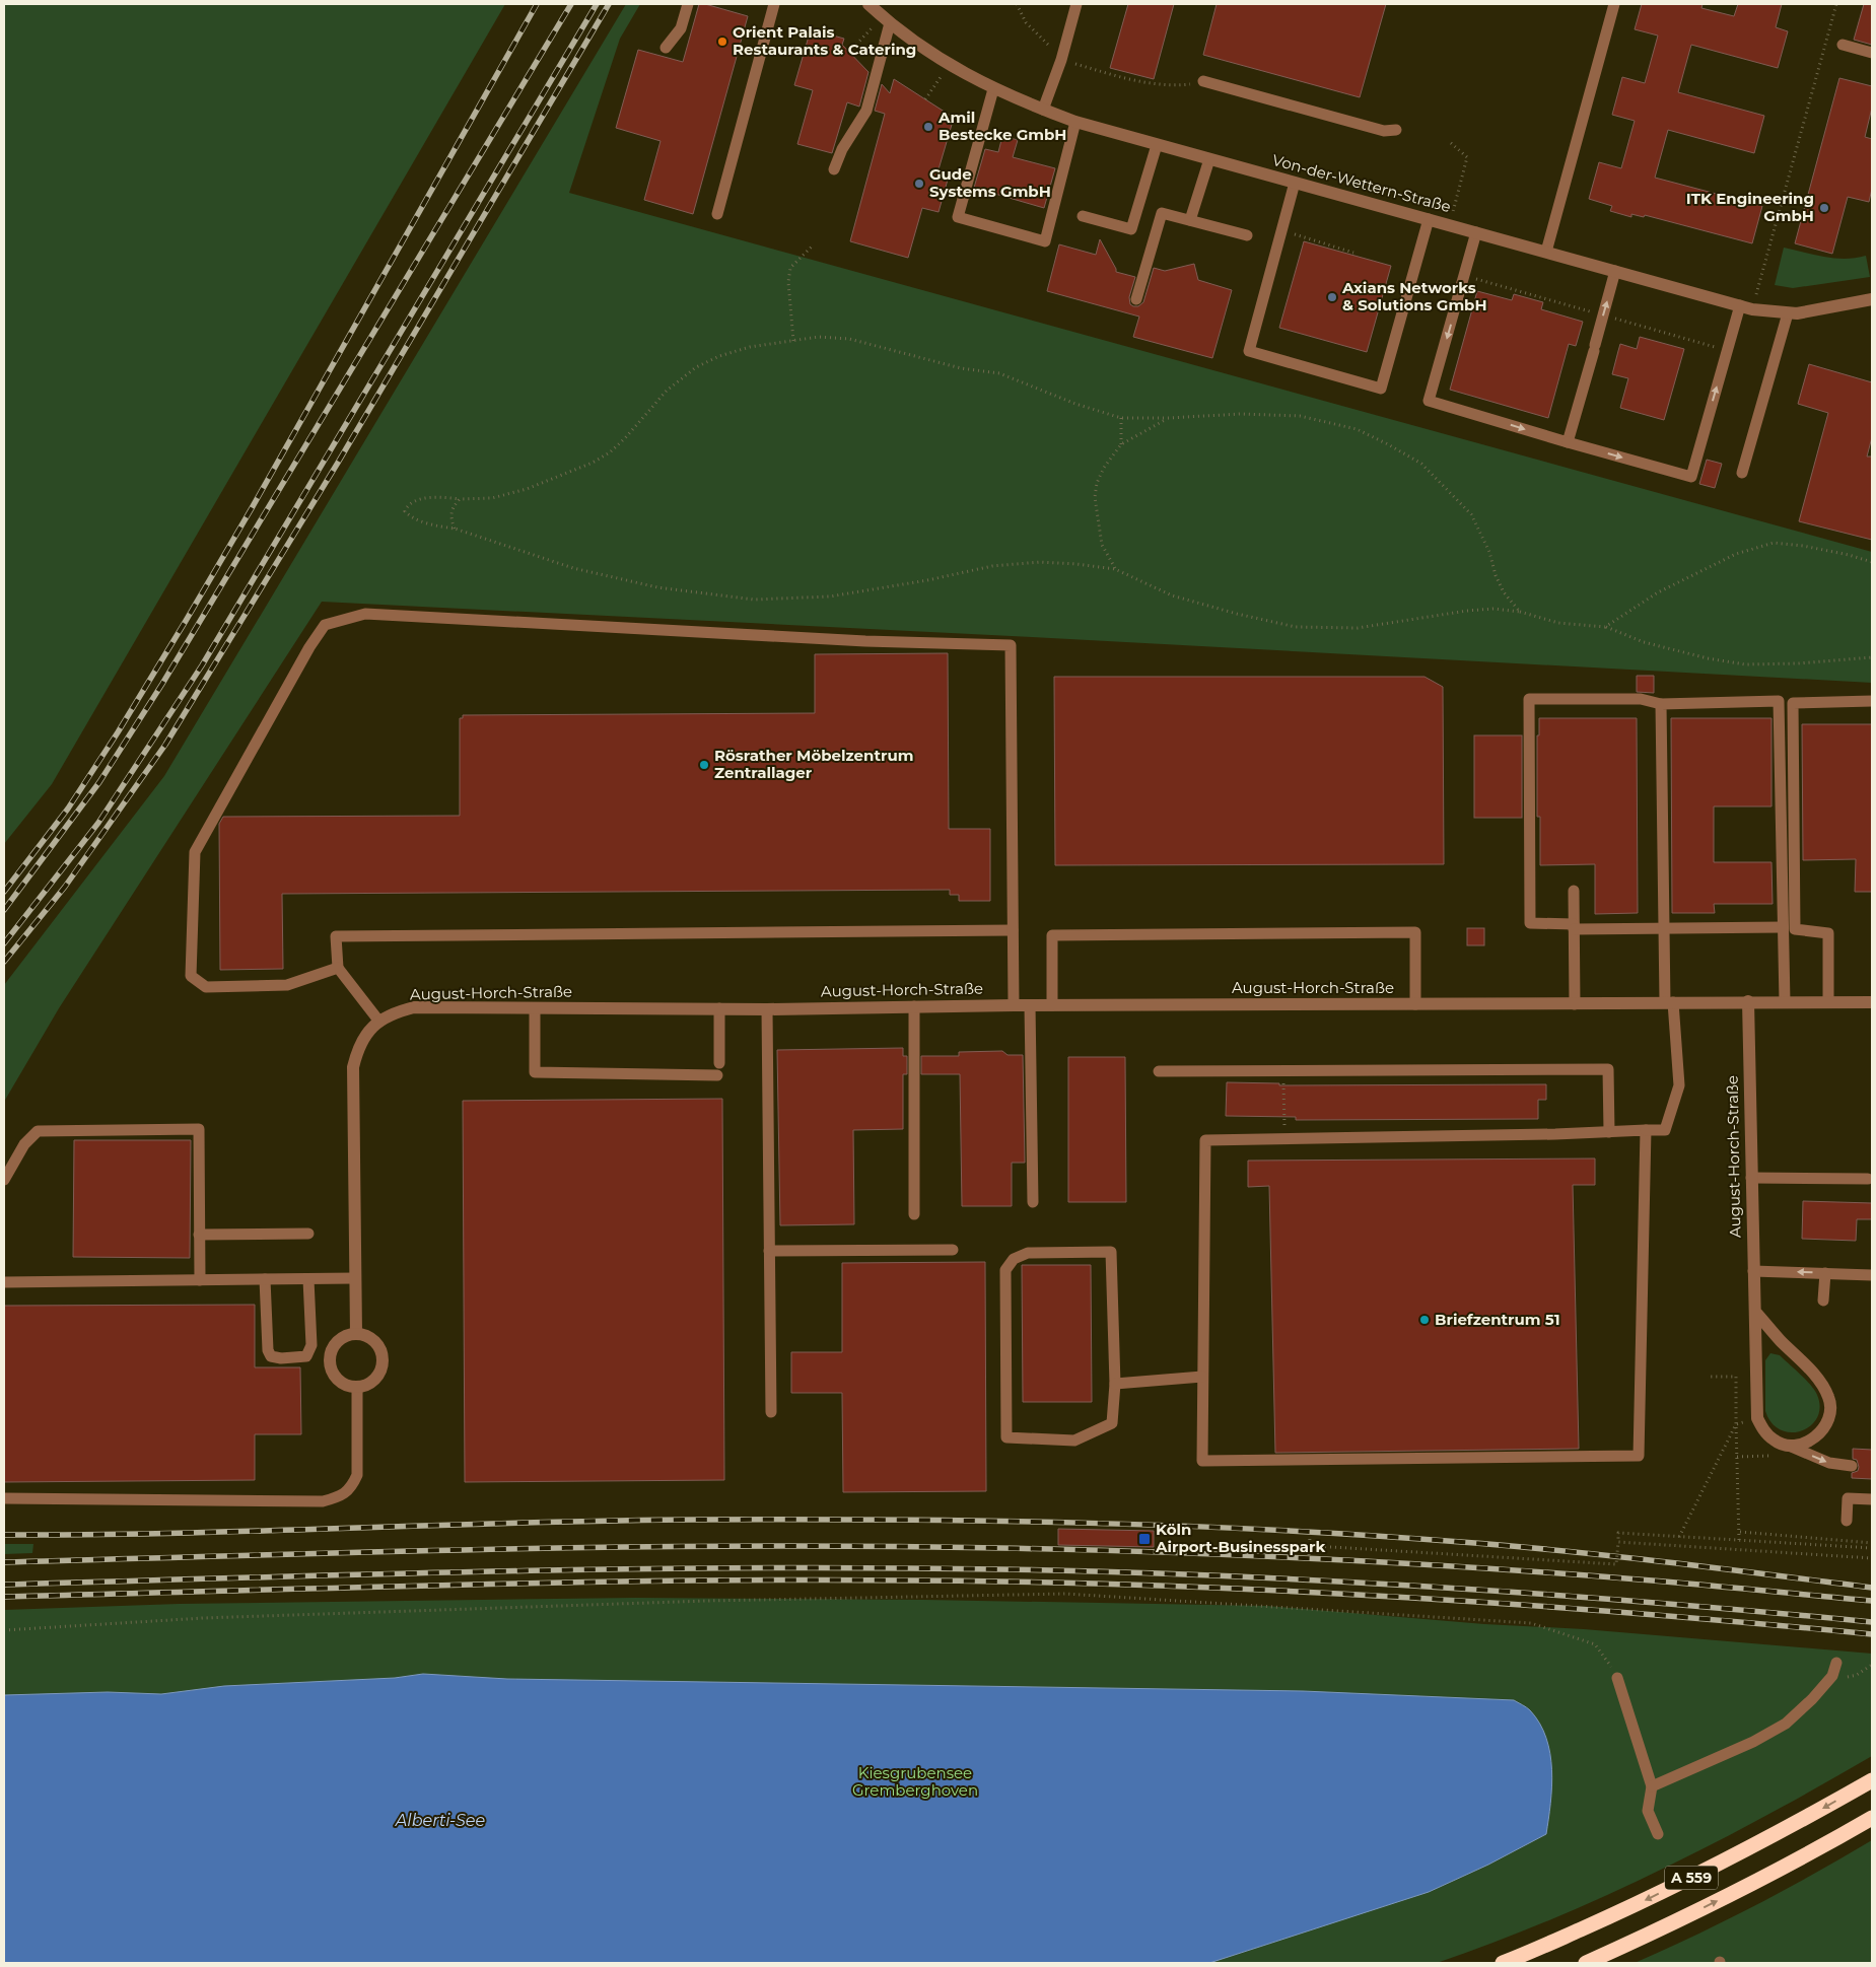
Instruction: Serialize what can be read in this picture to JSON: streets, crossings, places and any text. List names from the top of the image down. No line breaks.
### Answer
{"streets":{"highway":["A 559"],"street":["Von-der-Wettern-Straße","August-Horch-Straße"]},"water":["Alberti-See"],"parks":["Kiesgrubensee Gremberghoven"],"places":{"other":["Orient Palais Restaurants & Catering","Amil Bestecke GmbH","Gude Systems GmbH","ITK Engineering GmbH","Axians Networks & Solutions GmbH","Rösrather Möbelzentrum Zentrallager","Briefzentrum 51"],"transit":["Köln Airport-Businesspark"]}}
